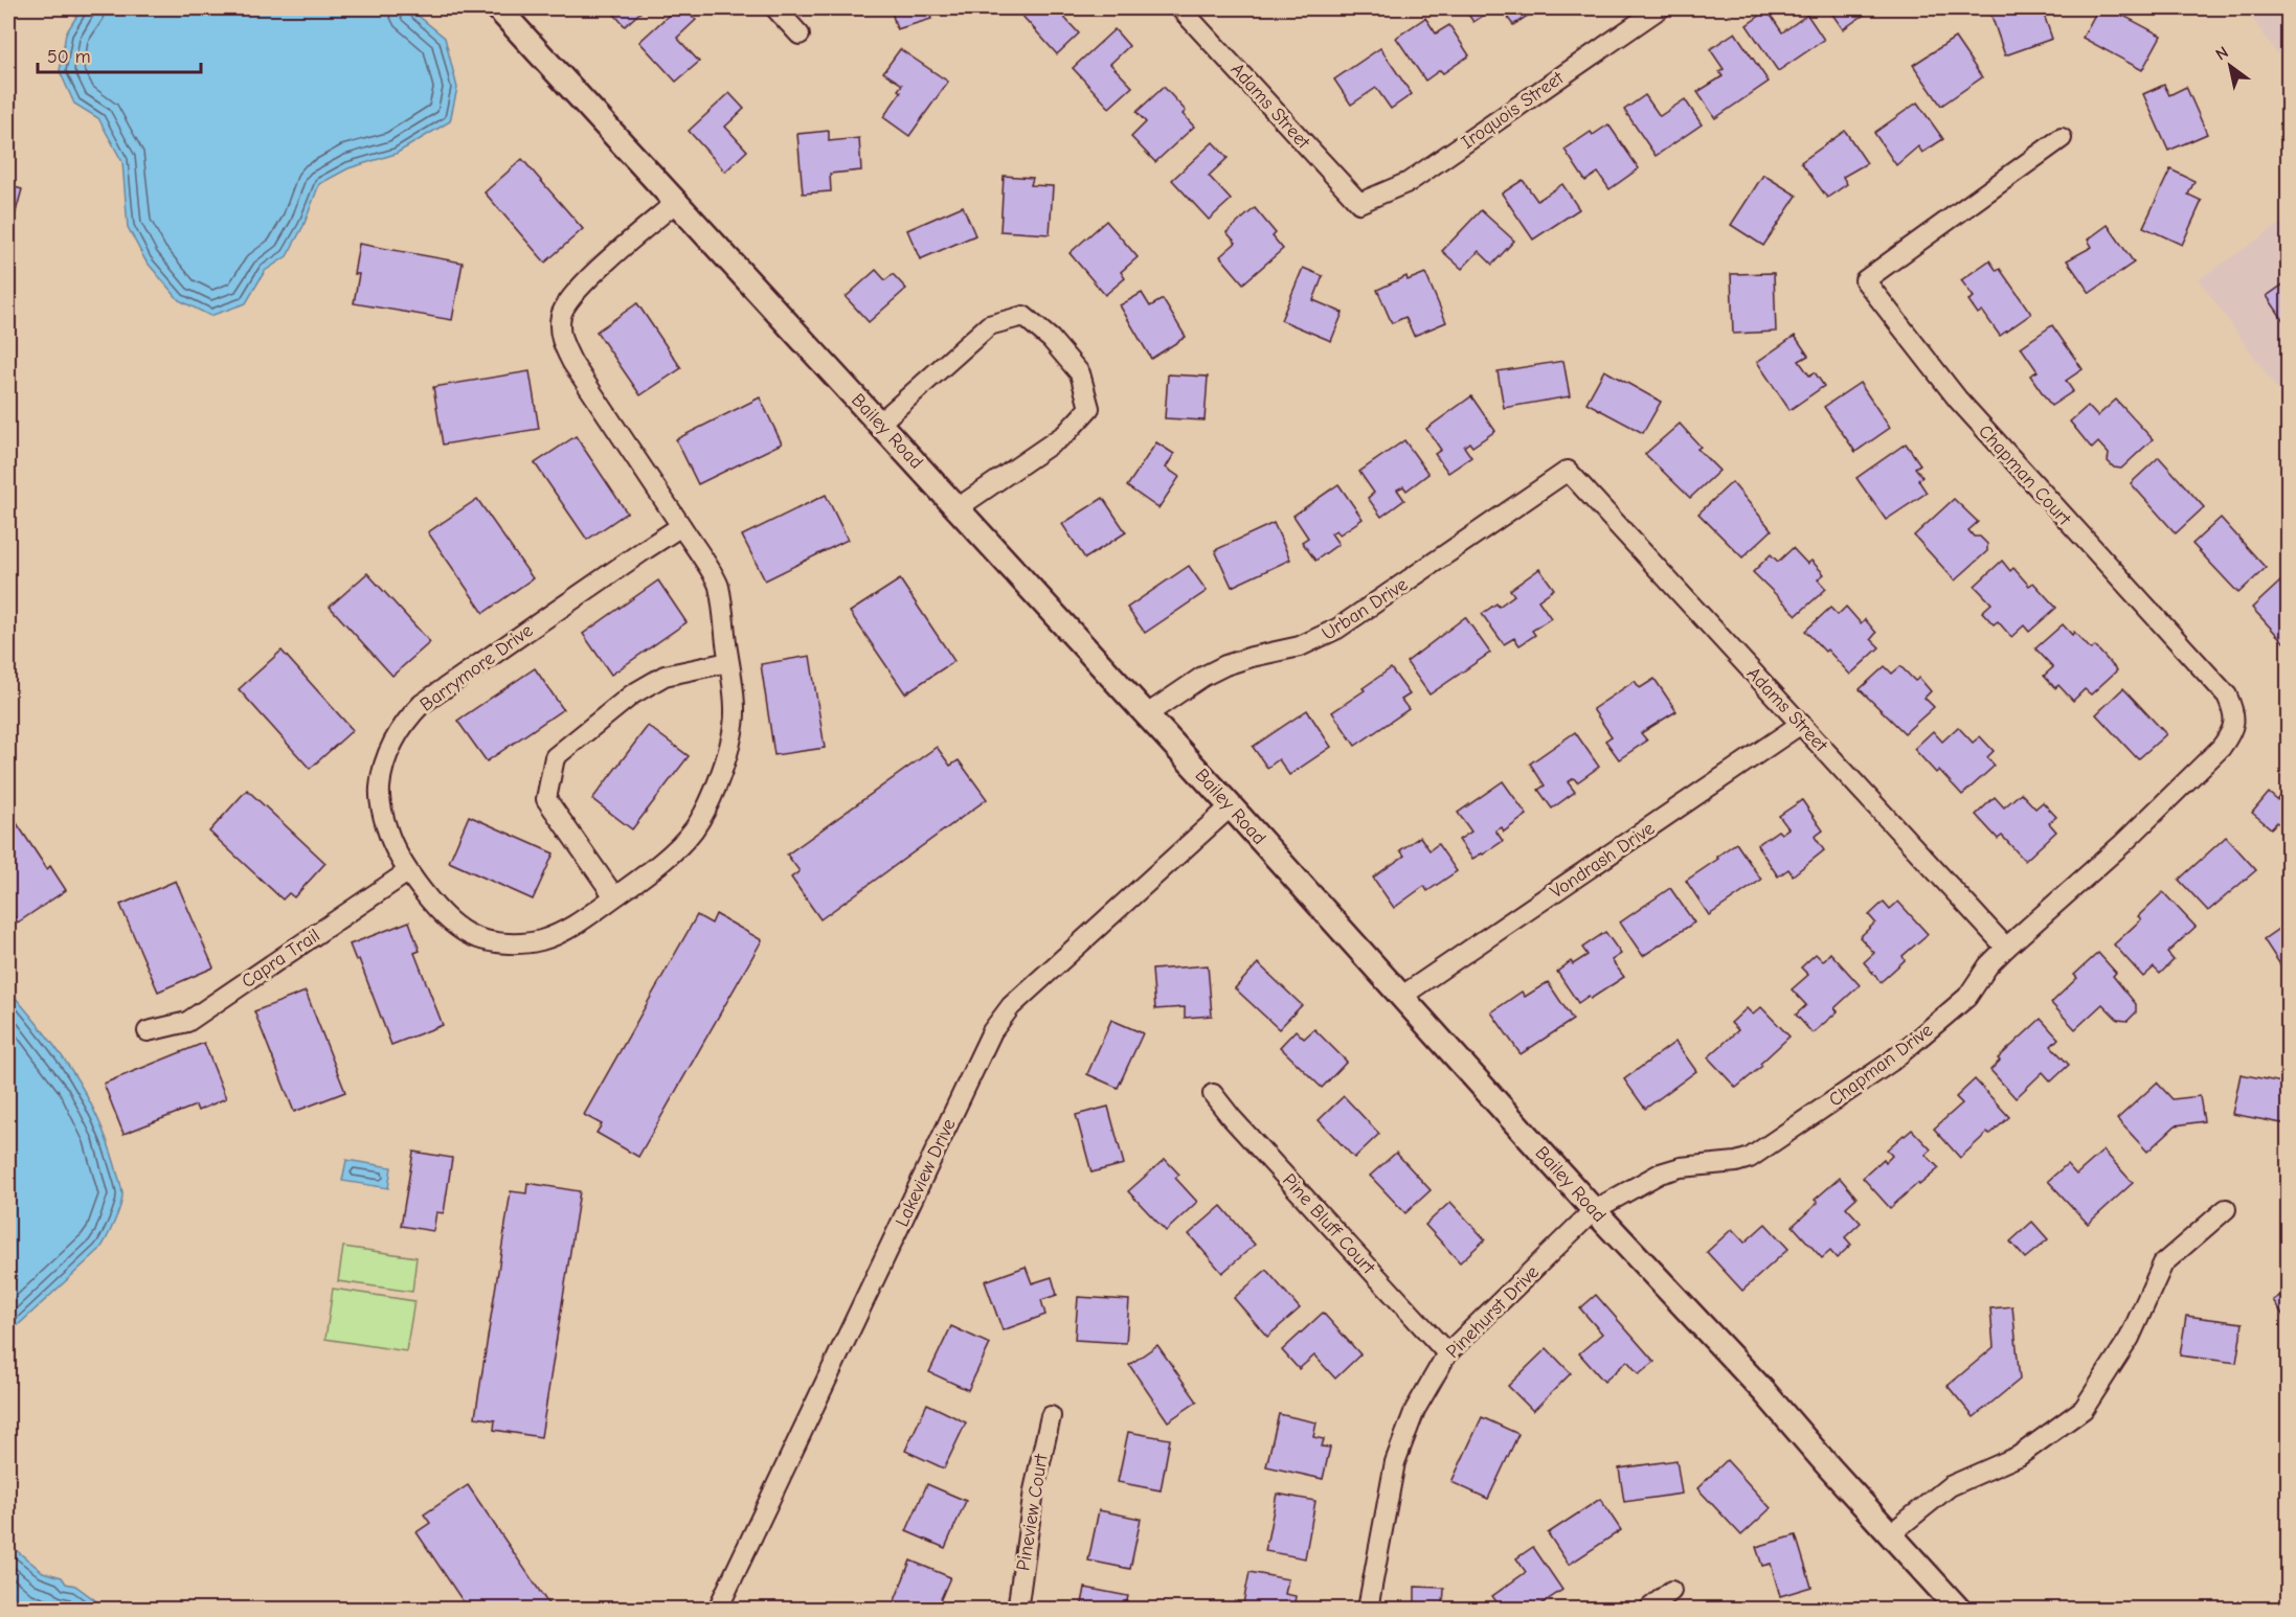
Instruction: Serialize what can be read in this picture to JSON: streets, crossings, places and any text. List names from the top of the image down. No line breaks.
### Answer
{"streets":{"street":["Adams Street","Iroquois Street","Bailey Road","Chapman Court","Urban Drive","Barrymore Drive","Vondrash Drive","Capra Trail","Chapman Drive","Lakeview Drive","Pine Bluff Court","Pinehurst Drive","Pineview Court"]},"crossings":[["Adams Street","Iroquois Street"],["Adams Street","Urban Drive"],["Adams Street","Vondrash Drive"],["Adams Street","Chapman Drive"],["Bailey Road","Urban Drive"],["Bailey Road","Barrymore Drive"],["Bailey Road","Vondrash Drive"],["Bailey Road","Chapman Drive"],["Bailey Road","Lakeview Drive"],["Bailey Road","Pinehurst Drive"],["Chapman Court","Chapman Drive"],["Barrymore Drive","Capra Trail"],["Chapman Drive","Pinehurst Drive"],["Pine Bluff Court","Pinehurst Drive"]],"scale_bar":"50 m","north":"top left"}
